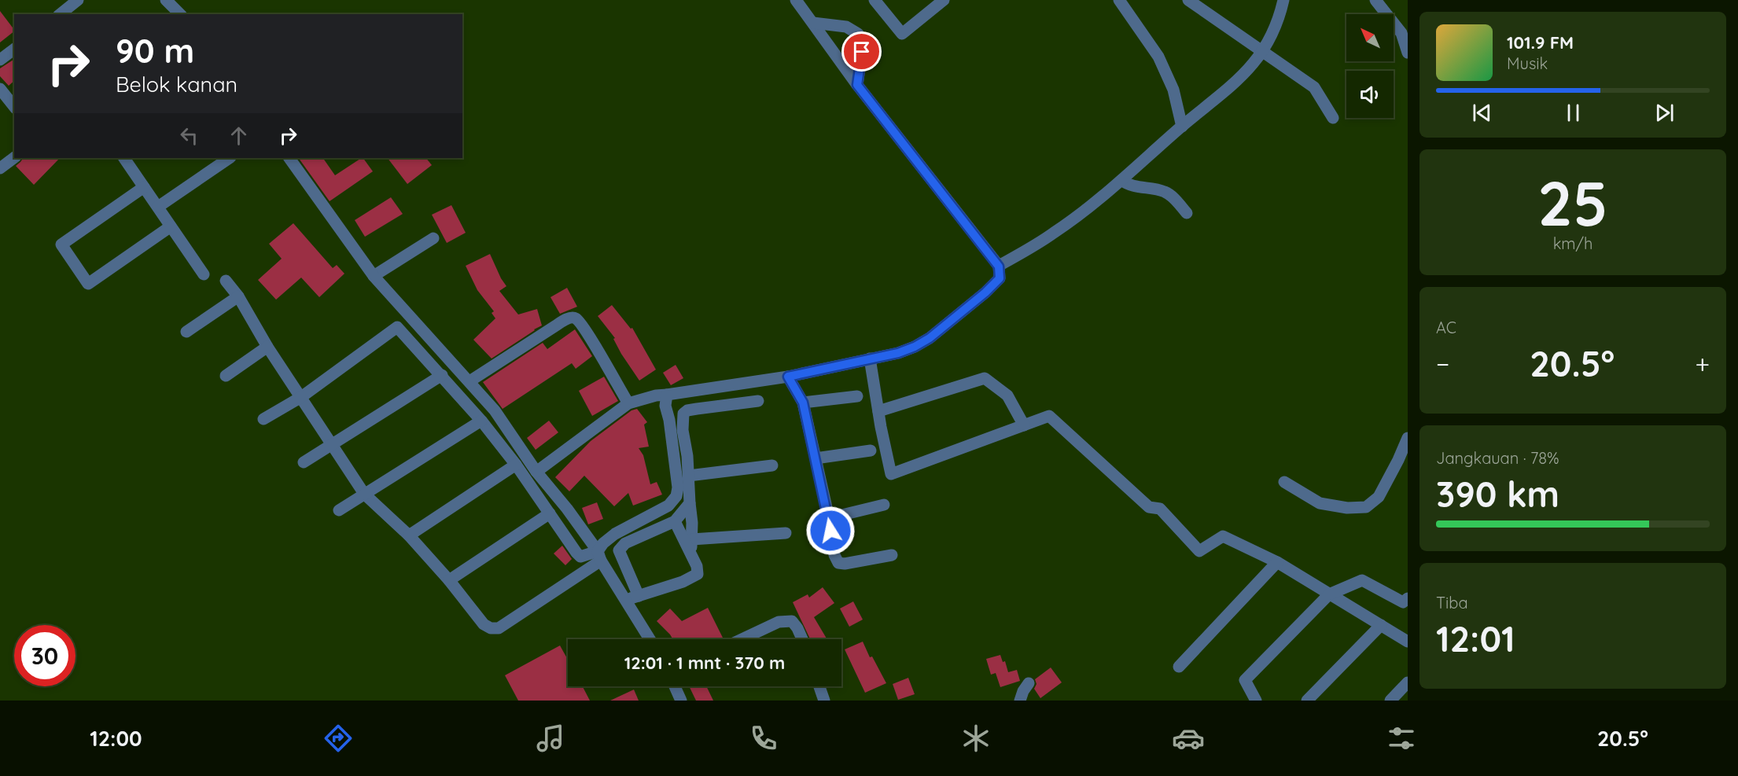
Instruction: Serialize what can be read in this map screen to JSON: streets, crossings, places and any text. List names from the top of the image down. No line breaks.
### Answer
{"north":"top left","page":{"turn":["90 m","Belok kanan"],"song":["101.9 FM","Musik"],"tile":[["25","km/h"],"AC",["Jangkauan · 78%","390 km"],["Tiba","12:01"]],"heat":["−","20.5°","+"],"limit":"30","trip":"12:01 · 1 mnt · 370 m","tabs":["12:00","20.5°"]}}
